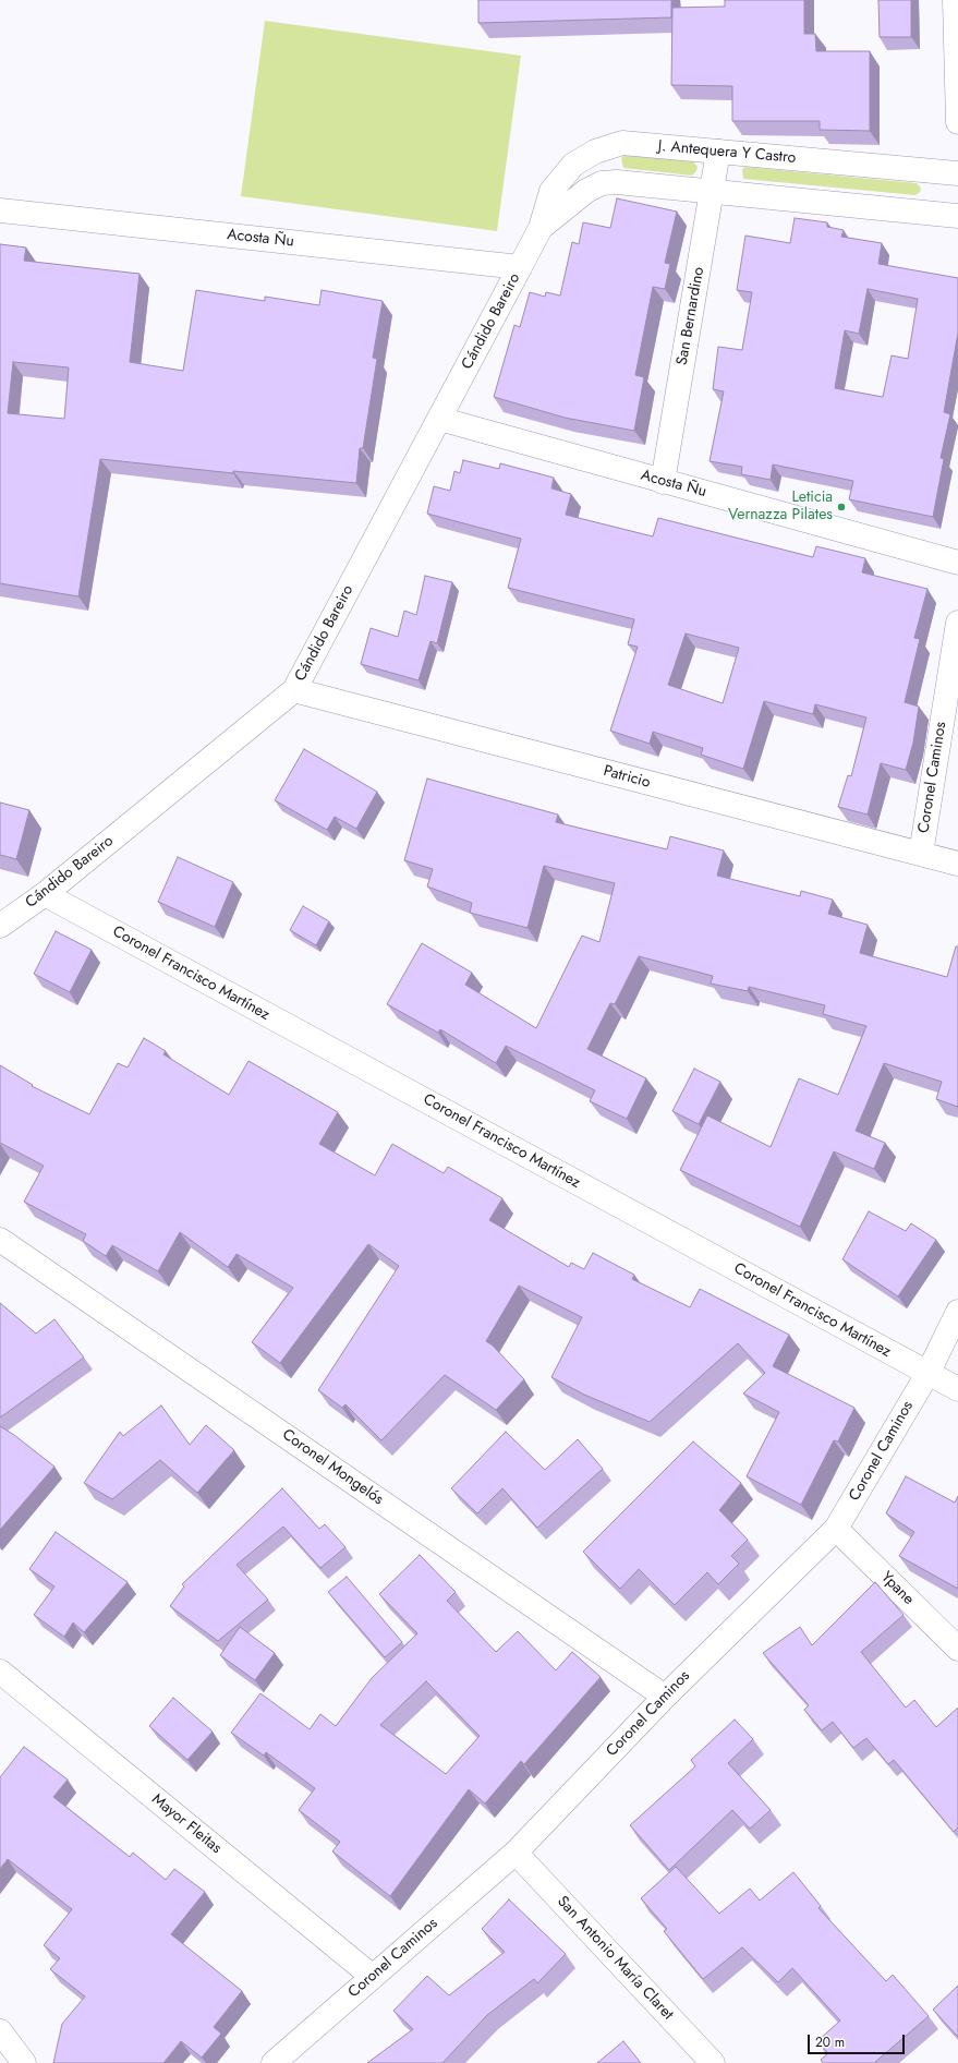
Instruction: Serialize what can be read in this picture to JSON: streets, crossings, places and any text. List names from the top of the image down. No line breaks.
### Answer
{"streets":{"street":["J. Antequera Y Castro","Acosta Ñu","San Bernardino","Cándido Bareiro","Patricio","Coronel Caminos","Coronel Francisco Martínez","Coronel Mongelós","Ypane","Mayor Fleitas","San Antonio María Claret"]},"crossings":[["J. Antequera Y Castro","Acosta Ñu"],["J. Antequera Y Castro","San Bernardino"],["J. Antequera Y Castro","Cándido Bareiro"],["Acosta Ñu","San Bernardino"],["Acosta Ñu","Cándido Bareiro"],["Cándido Bareiro","Patricio"],["Cándido Bareiro","Coronel Francisco Martínez"],["Patricio","Coronel Caminos"],["Coronel Caminos","Coronel Francisco Martínez"],["Coronel Caminos","Coronel Mongelós"],["Coronel Caminos","Ypane"],["Coronel Caminos","Mayor Fleitas"],["Coronel Caminos","San Antonio María Claret"]],"places":["Leticia Vernazza Pilates"],"scale_bar":"20 m"}
